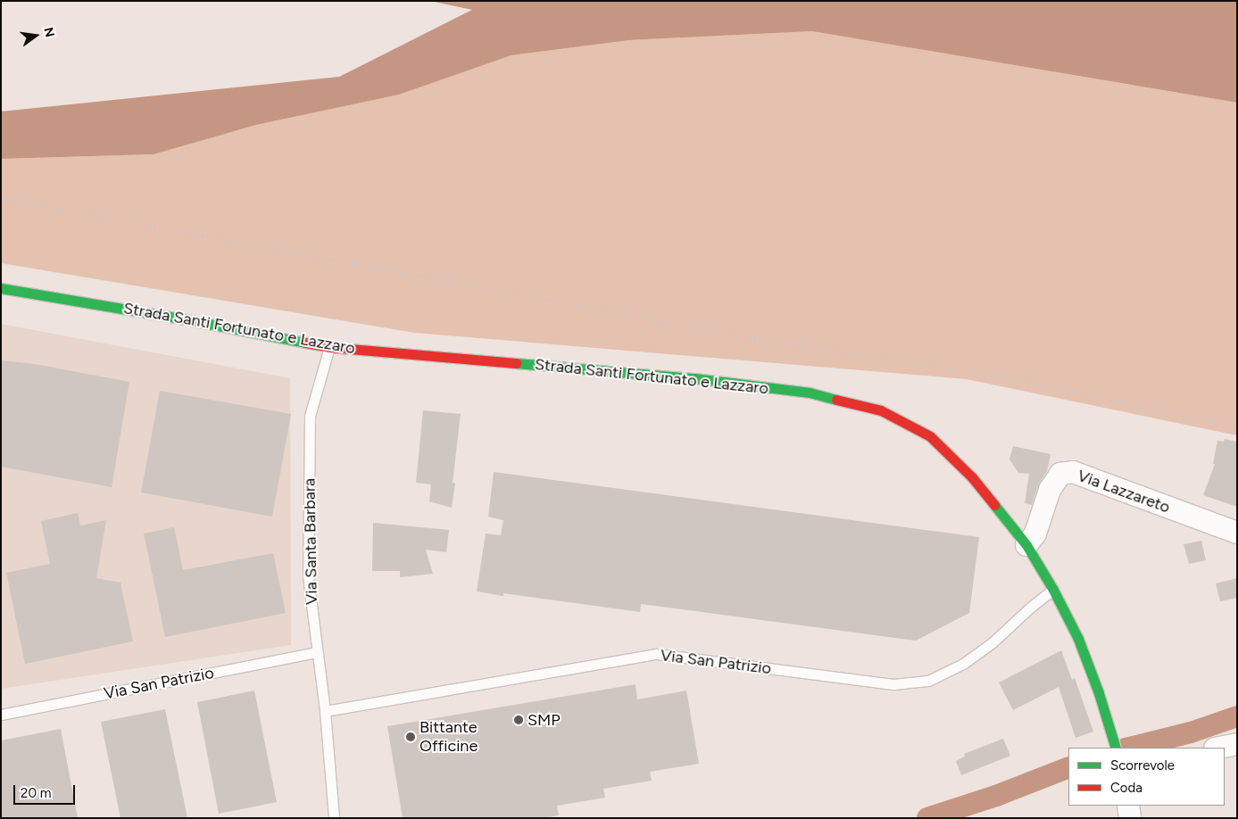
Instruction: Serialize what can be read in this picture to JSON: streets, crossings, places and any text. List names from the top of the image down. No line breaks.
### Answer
{"streets":{"street":["Strada Santi Fortunato e Lazzaro","Via Lazzareto"],"lane":["Via Santa Barbara","Via San Patrizio"]},"crossings":[["Strada Santi Fortunato e Lazzaro","Via Lazzareto"],["Strada Santi Fortunato e Lazzaro","Via Santa Barbara"],["Strada Santi Fortunato e Lazzaro","Via San Patrizio"],["Via Santa Barbara","Via San Patrizio"]],"places":["SMP","Bittante Officine"],"legend":["Scorrevole","Coda"],"scale_bar":"20 m","north":"right"}
